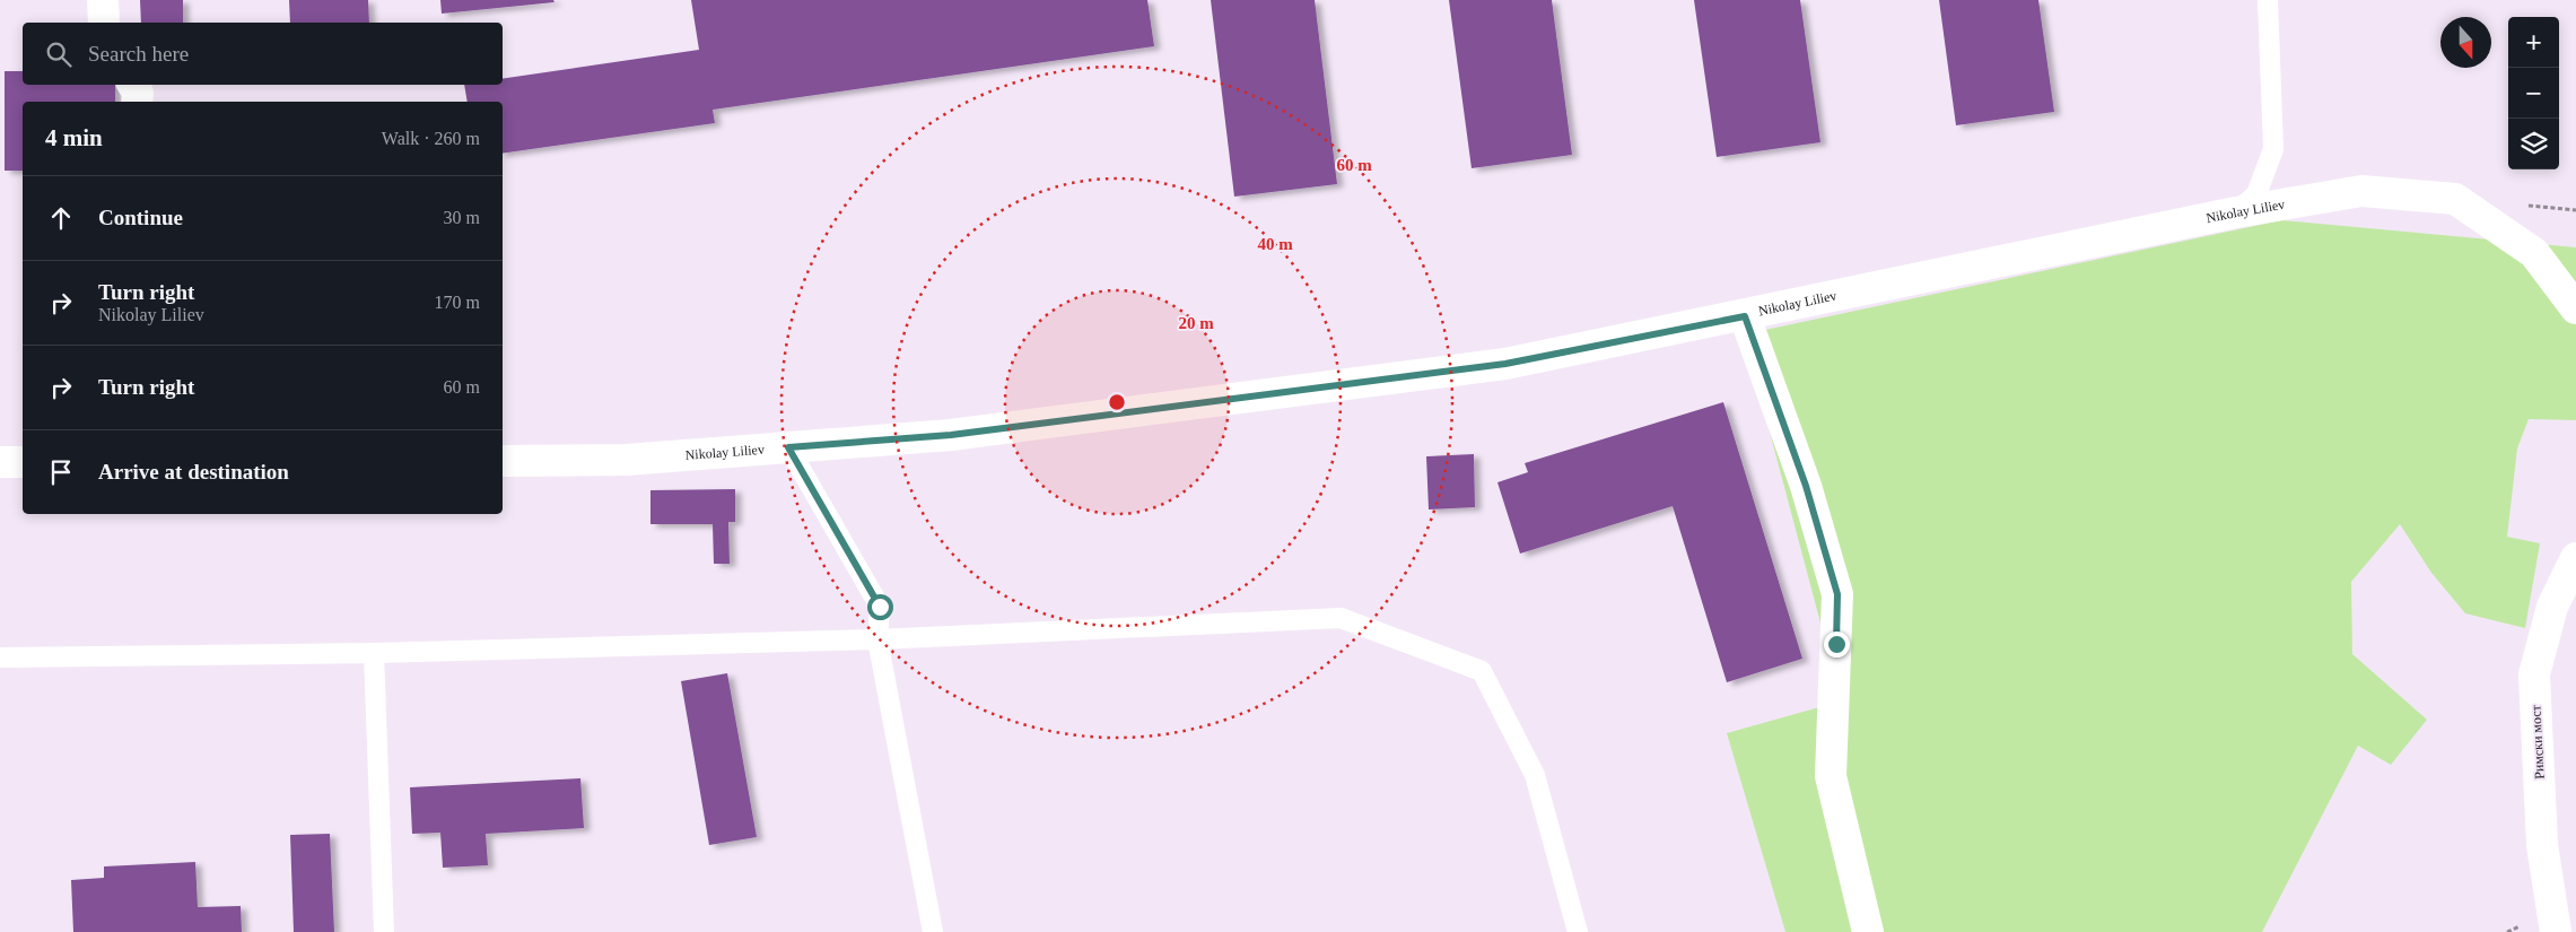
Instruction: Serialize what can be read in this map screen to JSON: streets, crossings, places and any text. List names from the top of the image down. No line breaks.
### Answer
{"streets":{"street":["Nikolay Liliev","Римски мост"]},"north":"bottom","page":{"map_buttons":["+","−"],"search":"Search here","heading":["4 min","Walk · 260 m"],"list":[["Continue","30 m"],["Turn right","Nikolay Liliev","170 m"],["Turn right","60 m"],"Arrive at destination"]},"rings":["60 m","40 m","20 m"]}
